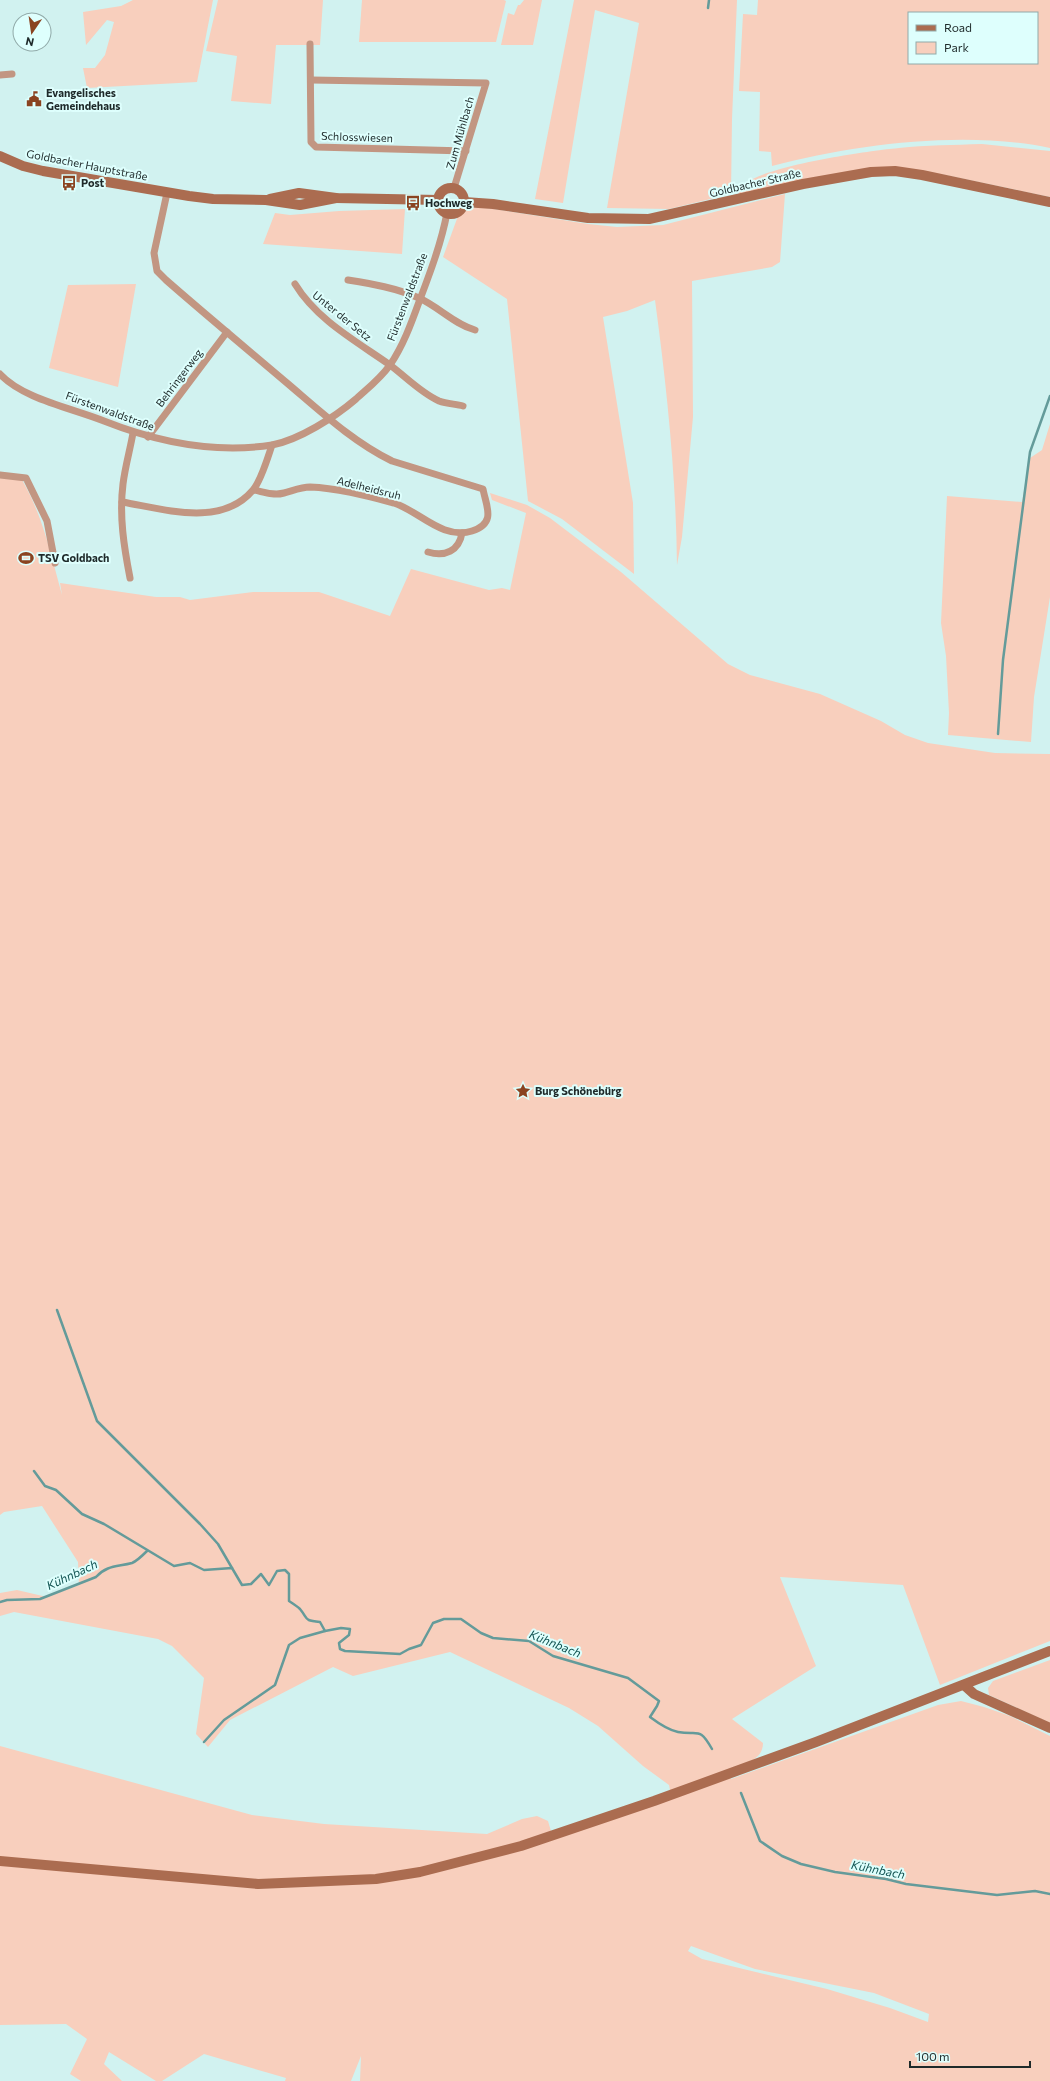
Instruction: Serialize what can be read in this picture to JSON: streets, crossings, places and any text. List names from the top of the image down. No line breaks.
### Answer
{"streets":{"street":["Zum Mühlbach","Schlosswiesen","Goldbacher Hauptstraße","Goldbacher Straße","Fürstenwaldstraße","Unter der Setz","Behringerweg","Adelheidsruh"]},"crossings":[["Zum Mühlbach","Schlosswiesen"],["Zum Mühlbach","Goldbacher Hauptstraße"],["Zum Mühlbach","Goldbacher Straße"],["Zum Mühlbach","Fürstenwaldstraße"],["Goldbacher Hauptstraße","Goldbacher Straße"],["Goldbacher Hauptstraße","Fürstenwaldstraße"],["Goldbacher Straße","Fürstenwaldstraße"],["Fürstenwaldstraße","Unter der Setz"],["Fürstenwaldstraße","Behringerweg"]],"water":["Kühnbach"],"places":{"public building":["Evangelisches Gemeindehaus"],"bus stop":["Post","Hochweg"],"sports":["TSV Goldbach"],"place":["Burg Schönebürg"]},"legend":["Road","Park"],"scale_bar":"100 m","north":"bottom"}
